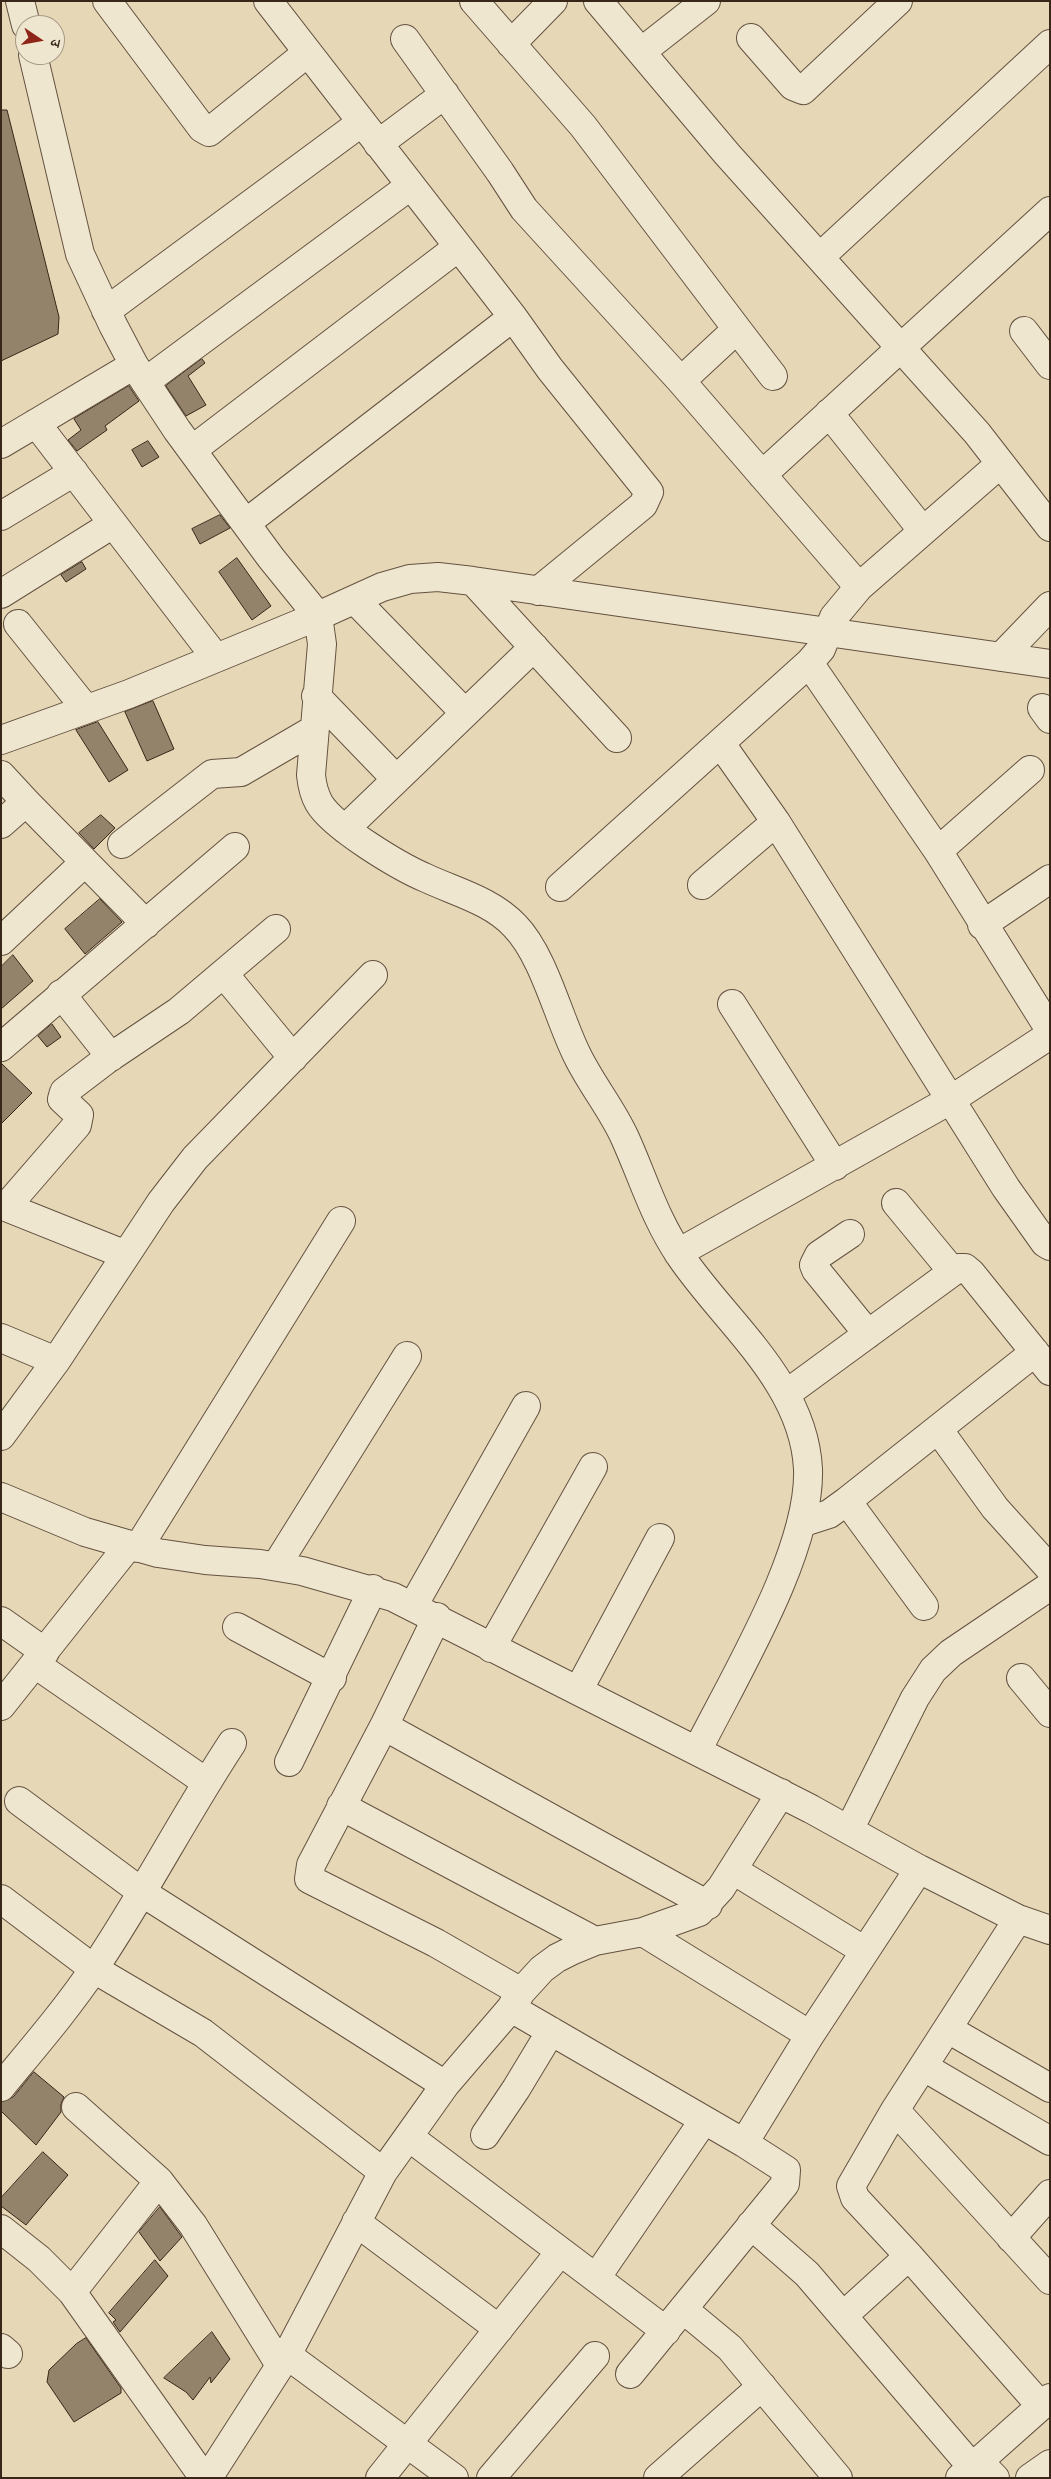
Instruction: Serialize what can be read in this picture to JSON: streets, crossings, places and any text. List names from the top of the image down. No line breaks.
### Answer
{"north":"right"}
